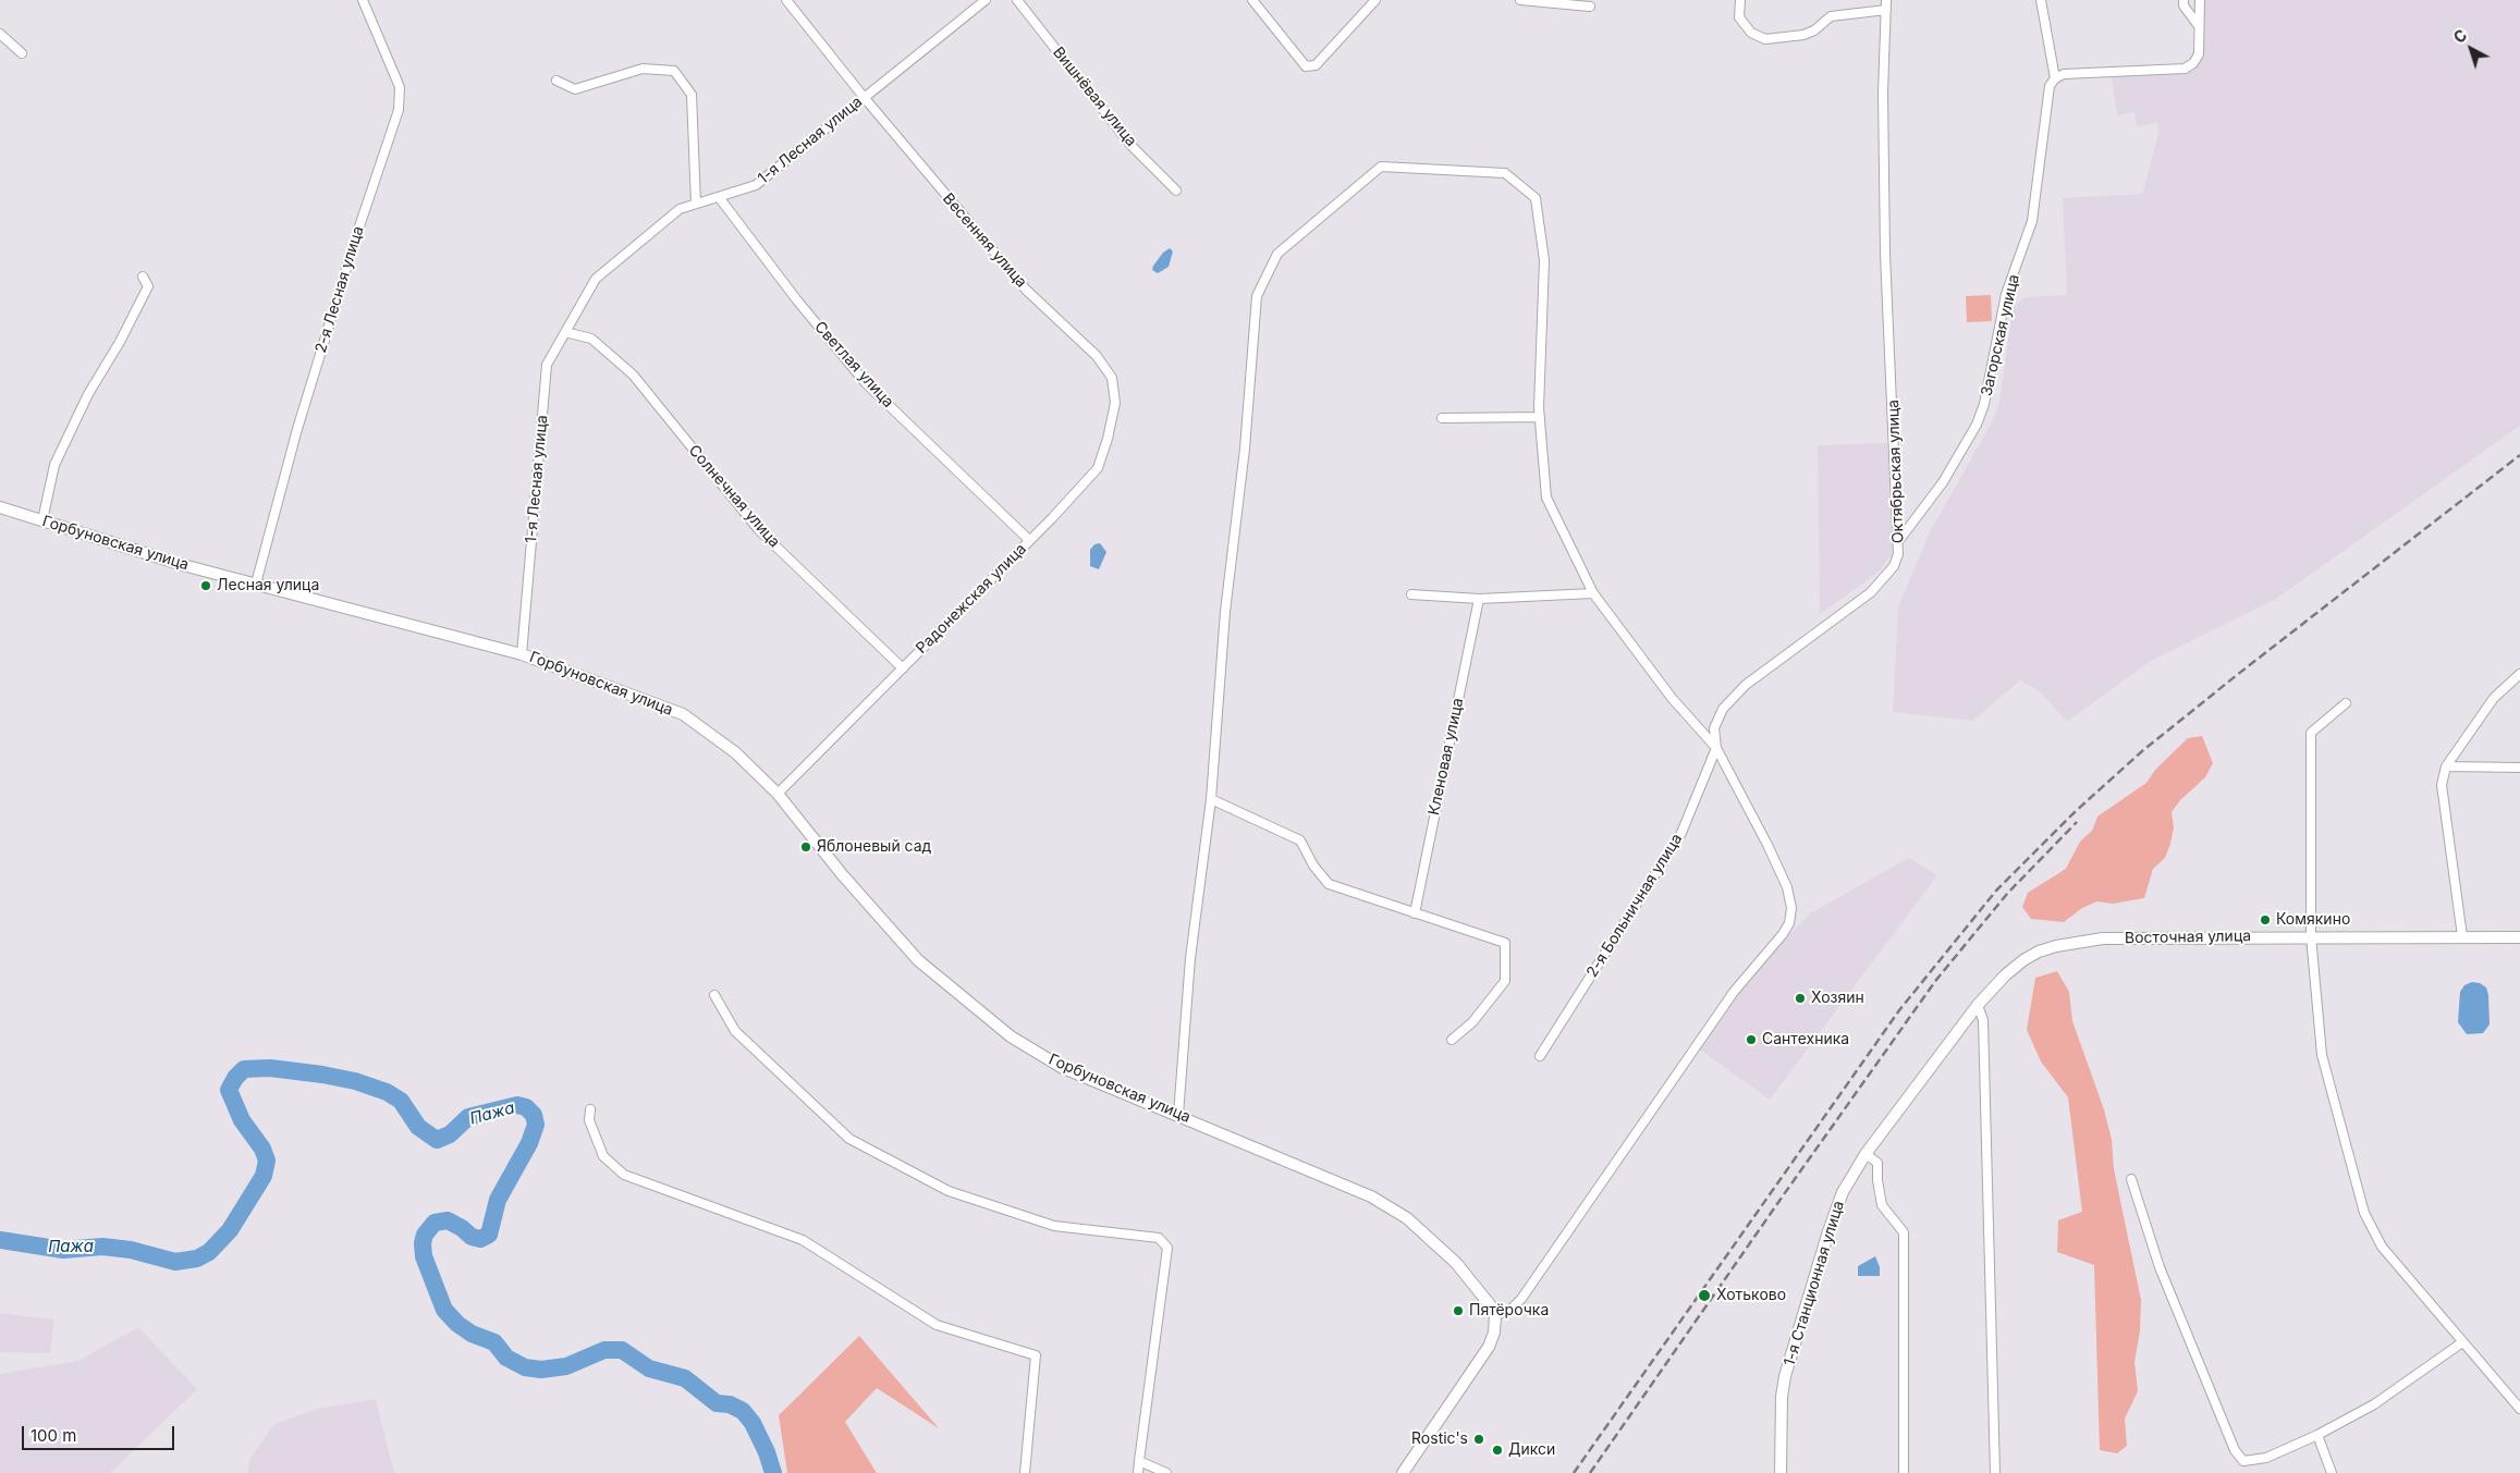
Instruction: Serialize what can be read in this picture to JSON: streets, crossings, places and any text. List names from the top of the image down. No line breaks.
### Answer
{"streets":{"main road":["Горбуновская улица","Восточная улица","1-я Станционная улица"],"street":["Вишнёвая улица","1-я Лесная улица","Весенняя улица","2-я Лесная улица","Загорская улица","Светлая улица","Октябрьская улица","Солнечная улица","Радонежская улица","Кленовая улица","2-я Больничная улица"]},"crossings":[["1-я Лесная улица","Весенняя улица"],["1-я Лесная улица","Светлая улица"],["1-я Лесная улица","Солнечная улица"],["1-я Лесная улица","Горбуновская улица"],["Весенняя улица","Радонежская улица"],["2-я Лесная улица","Горбуновская улица"],["Загорская улица","Октябрьская улица"],["Светлая улица","Радонежская улица"],["Октябрьская улица","Горбуновская улица"],["Октябрьская улица","2-я Больничная улица"],["Солнечная улица","Радонежская улица"],["Горбуновская улица","Радонежская улица"],["Восточная улица","1-я Станционная улица"]],"water":["Пажа"],"places":["Лесная улица","Яблоневый сад","Комякино","Хозяин","Сантехника","Хотьково","Пятёрочка","Rostic's","Дикси"],"scale_bar":"100 m","north":"top left"}
